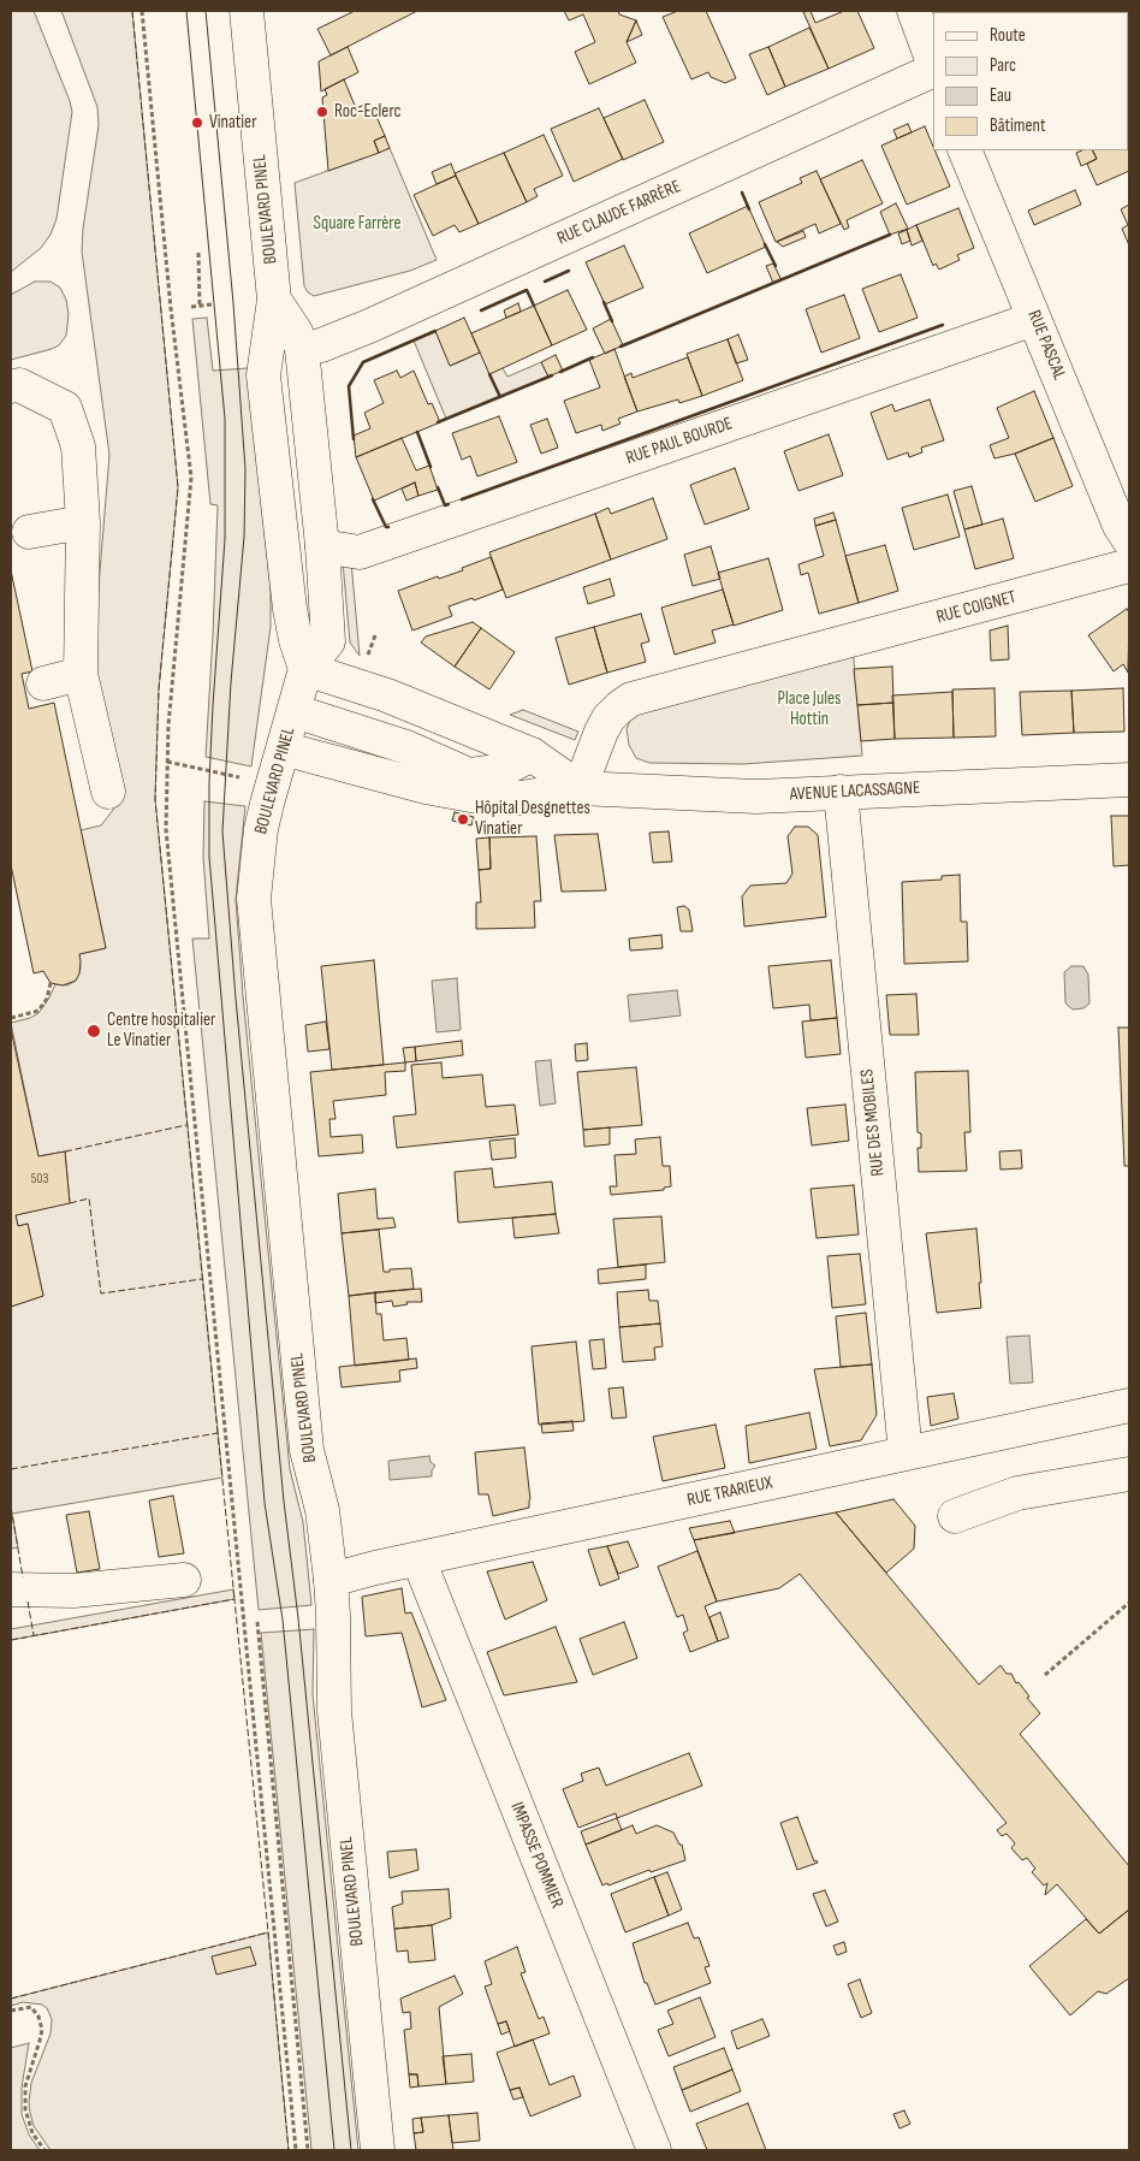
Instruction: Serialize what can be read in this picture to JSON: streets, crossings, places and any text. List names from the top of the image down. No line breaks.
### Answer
{"streets":{"street":["BOULEVARD PINEL","RUE CLAUDE FARRÈRE","RUE PASCAL","RUE PAUL BOURDE","RUE COIGNET","AVENUE LACASSAGNE","RUE DES MOBILES","RUE TRARIEUX","IMPASSE POMMIER"]},"crossings":[["BOULEVARD PINEL","RUE CLAUDE FARRÈRE"],["BOULEVARD PINEL","RUE PAUL BOURDE"],["BOULEVARD PINEL","AVENUE LACASSAGNE"],["BOULEVARD PINEL","RUE TRARIEUX"],["RUE PASCAL","RUE PAUL BOURDE"],["RUE COIGNET","AVENUE LACASSAGNE"],["AVENUE LACASSAGNE","RUE DES MOBILES"],["RUE DES MOBILES","RUE TRARIEUX"],["RUE TRARIEUX","IMPASSE POMMIER"]],"parks":["Square Farrère","Place Jules Hottin"],"places":["Roc-Eclerc","Vinatier","Hôpital Desgnettes Vinatier","Centre hospitalier Le Vinatier"],"house_numbers":["503"],"legend":["Route","Parc","Eau","Bâtiment"]}
